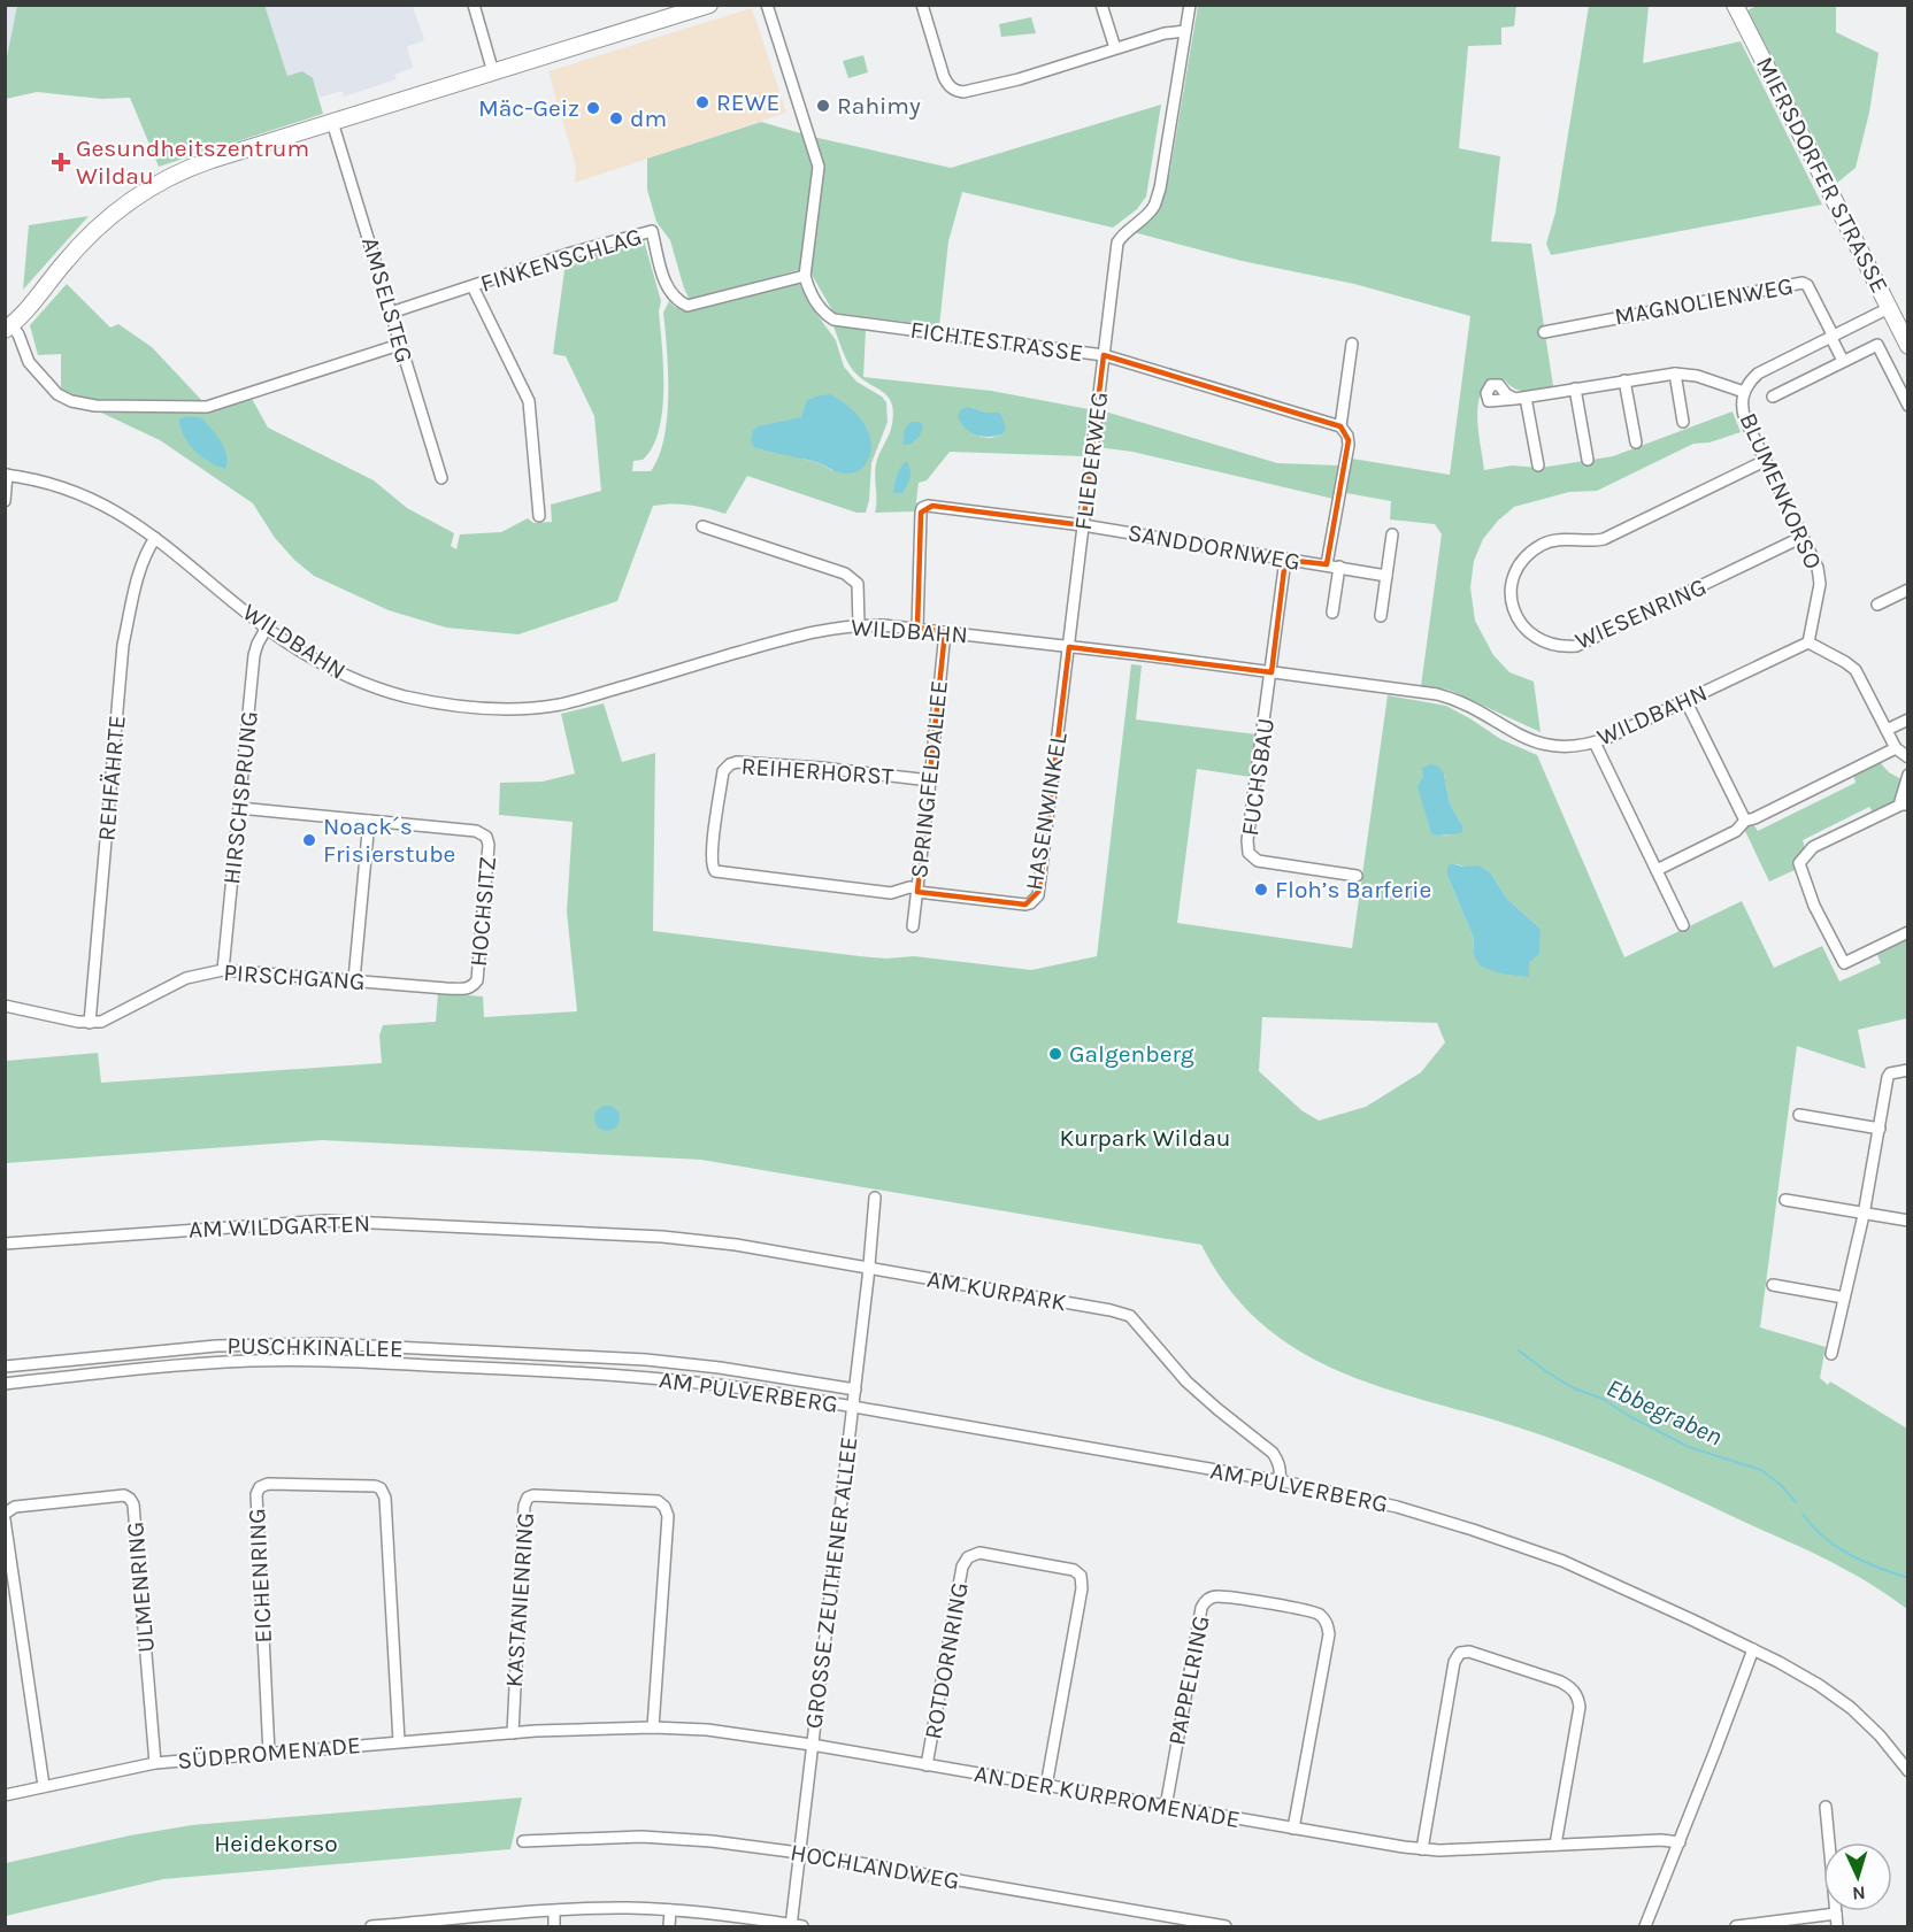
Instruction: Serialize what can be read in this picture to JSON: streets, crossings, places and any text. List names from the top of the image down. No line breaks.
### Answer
{"streets":{"street":["MIERSDORFER STRASSE","FINKENSCHLAG","AMSELSTEG","MAGNOLIENWEG","FICHTESTRASSE","FLIEDERWEG","BLUMENKORSO","SANDDORNWEG","WIESENRING","WILDBAHN","REIHERHORST","FUCHSBAU","REHFÄHRTE","SPRINGFELDALLEE","HIRSCHSPRUNG","HASENWINKEL","HOCHSITZ","PIRSCHGANG","AM WILDGARTEN","AM KURPARK","PUSCHKINALLEE","AM PULVERBERG","EICHENRING","GROSSE ZEUTHENER ALLEE","ULMENRING","KASTANIENRING","ROTDORNRING","PAPPELRING","SÜDPROMENADE","AN DER KURPROMENADE","HOCHLANDWEG"]},"crossings":[["MIERSDORFER STRASSE","BLUMENKORSO"],["FINKENSCHLAG","AMSELSTEG"],["FINKENSCHLAG","FICHTESTRASSE"],["MAGNOLIENWEG","BLUMENKORSO"],["FICHTESTRASSE","FLIEDERWEG"],["FLIEDERWEG","SANDDORNWEG"],["FLIEDERWEG","WILDBAHN"],["FLIEDERWEG","HASENWINKEL"],["BLUMENKORSO","WIESENRING"],["BLUMENKORSO","WILDBAHN"],["SANDDORNWEG","WILDBAHN"],["WILDBAHN","FUCHSBAU"],["WILDBAHN","REHFÄHRTE"],["WILDBAHN","SPRINGFELDALLEE"],["WILDBAHN","HIRSCHSPRUNG"],["WILDBAHN","HASENWINKEL"],["REIHERHORST","SPRINGFELDALLEE"],["REIHERHORST","HASENWINKEL"],["REHFÄHRTE","PIRSCHGANG"],["SPRINGFELDALLEE","HASENWINKEL"],["HIRSCHSPRUNG","PIRSCHGANG"],["HOCHSITZ","PIRSCHGANG"],["AM WILDGARTEN","AM KURPARK"],["AM KURPARK","AM PULVERBERG"],["AM KURPARK","GROSSE ZEUTHENER ALLEE"],["PUSCHKINALLEE","AM PULVERBERG"],["AM PULVERBERG","GROSSE ZEUTHENER ALLEE"],["EICHENRING","SÜDPROMENADE"],["GROSSE ZEUTHENER ALLEE","AN DER KURPROMENADE"],["GROSSE ZEUTHENER ALLEE","HOCHLANDWEG"],["ULMENRING","SÜDPROMENADE"],["KASTANIENRING","SÜDPROMENADE"],["KASTANIENRING","AN DER KURPROMENADE"],["ROTDORNRING","AN DER KURPROMENADE"],["PAPPELRING","AN DER KURPROMENADE"],["SÜDPROMENADE","AN DER KURPROMENADE"]],"water":["Ebbegraben"],"parks":["Kurpark Wildau","Heidekorso"],"places":{"other":["REWE","Rahimy","Mäc-Geiz","dm","Noack´s Frisierstube","Floh’s Barferie","Galgenberg"],"health":["Gesundheitszentrum Wildau"]},"north":"bottom"}
